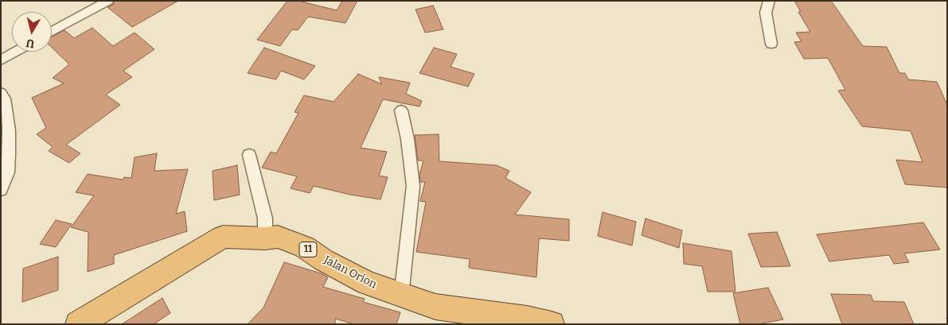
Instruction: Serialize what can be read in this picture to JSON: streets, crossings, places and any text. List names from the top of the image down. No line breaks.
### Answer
{"streets":{"highway":["11","Jalan Orion"]},"north":"bottom"}
